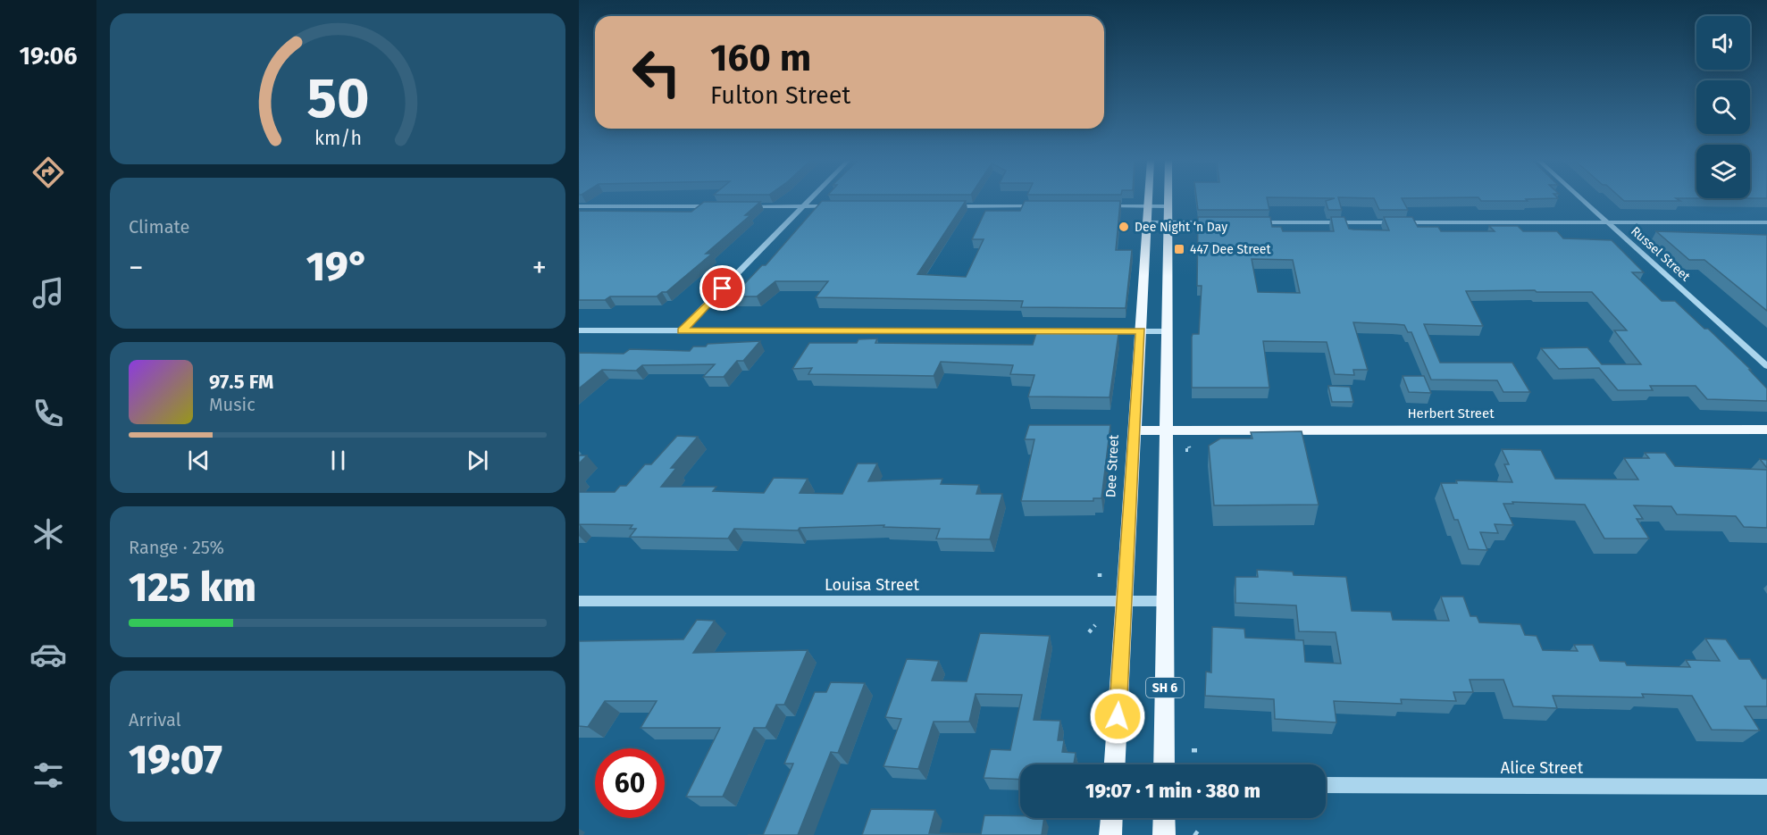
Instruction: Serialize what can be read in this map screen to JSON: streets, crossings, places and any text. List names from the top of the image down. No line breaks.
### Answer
{"streets":{"main road":["Herbert Street","Dee Street","SH 6"],"street":["Russel Street","Louisa Street","Alice Street"]},"crossings":[["Herbert Street","Dee Street"],["Herbert Street","SH 6"],["Dee Street","Louisa Street"],["Louisa Street","SH 6"]],"places":{"other":["Dee Night ‘n Day"],"transit":["447 Dee Street"]},"page":{"tabs":"19:06","turn":["160 m","Fulton Street"],"tile":["Climate",["Range · 25%","125 km"],["Arrival","19:07"]],"heat":["−","19°","+"],"song":["97.5 FM","Music"],"limit":"60","trip":"19:07 · 1 min · 380 m","gauge":["50","km/h"]}}
